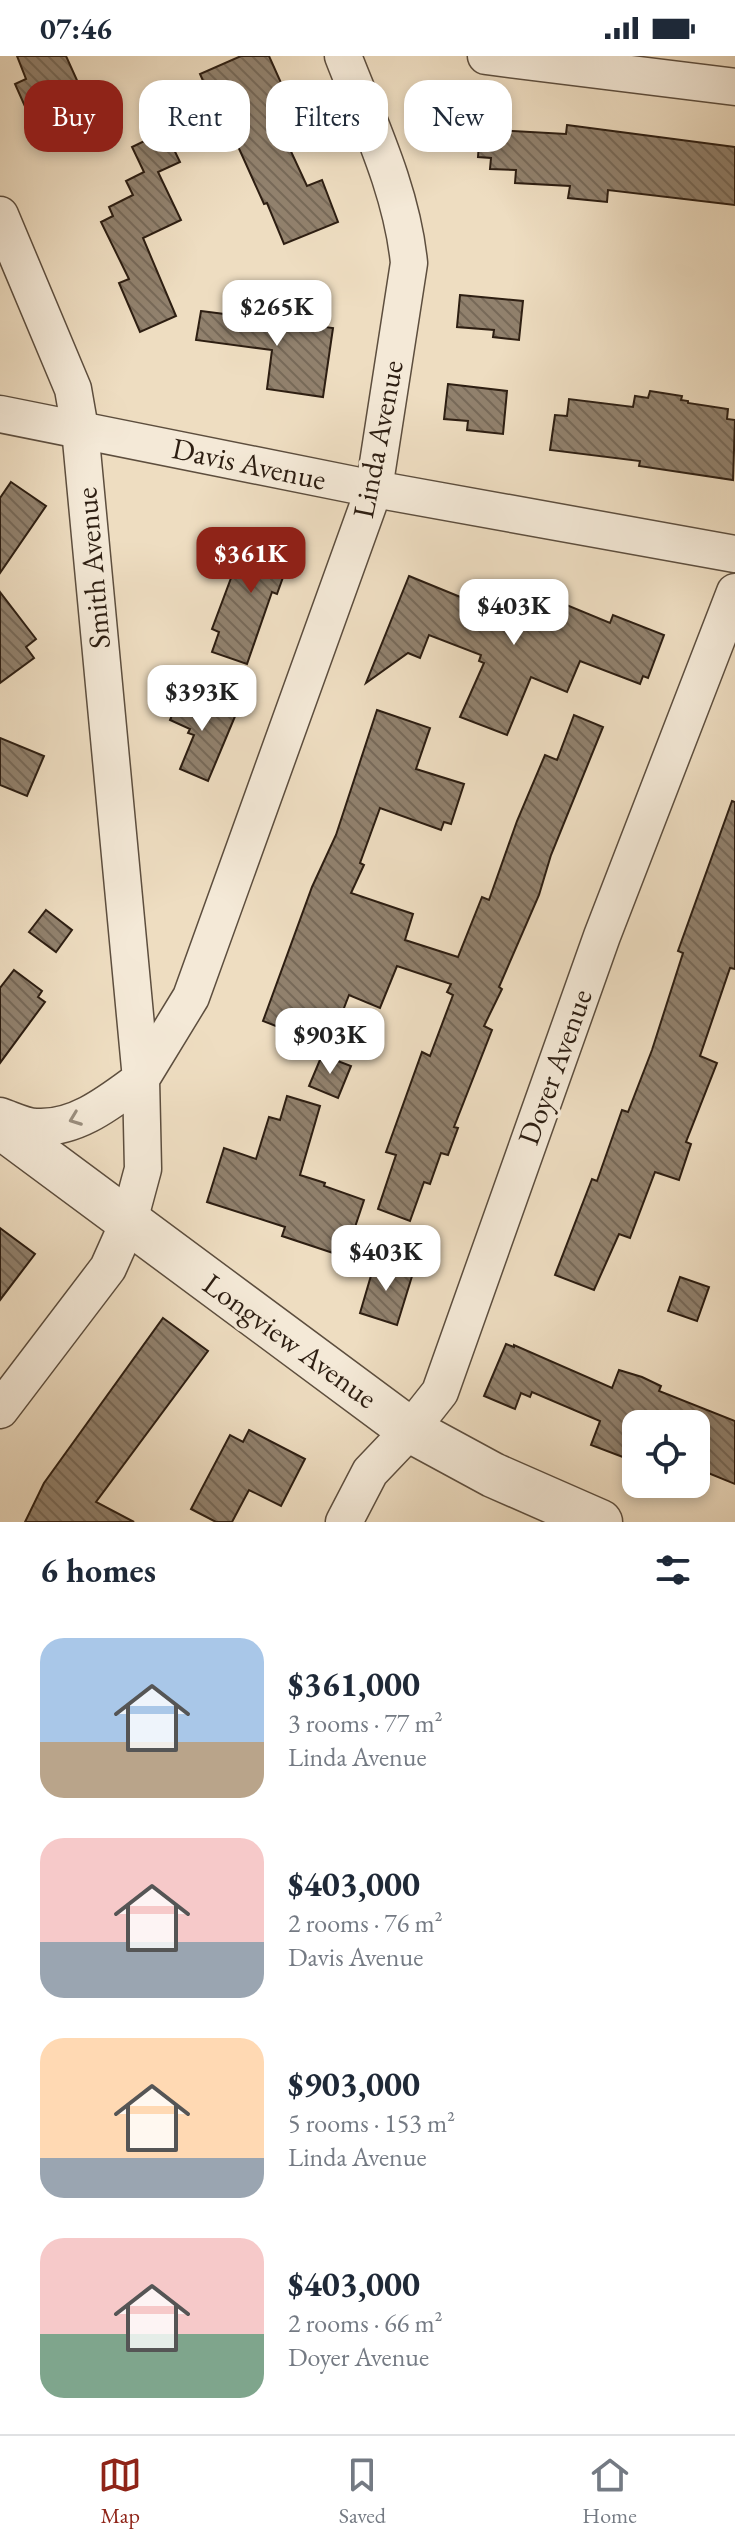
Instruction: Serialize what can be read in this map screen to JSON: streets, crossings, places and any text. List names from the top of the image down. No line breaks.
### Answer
{"streets":{"street":["Linda Avenue","Davis Avenue","Smith Avenue","Doyer Avenue","Longview Avenue"]},"crossings":[["Linda Avenue","Davis Avenue"],["Linda Avenue","Smith Avenue"],["Davis Avenue","Smith Avenue"],["Doyer Avenue","Longview Avenue"]],"page":{"status":"07:46","chip":["Buy","Rent","Filters","New"],"price":["$265K","$361K","$403K","$393K","$903K","$403K"],"heading":"6 homes","list":[{"name":"$361,000","note":"3 rooms · 77 m² · Linda Avenue"},{"name":"$403,000","note":"2 rooms · 76 m² · Davis Avenue"},{"name":"$903,000","note":"5 rooms · 153 m² · Linda Avenue"},{"name":"$403,000","note":"2 rooms · 66 m² · Doyer Avenue"}],"tabs":["Map","Saved","Home"]}}
